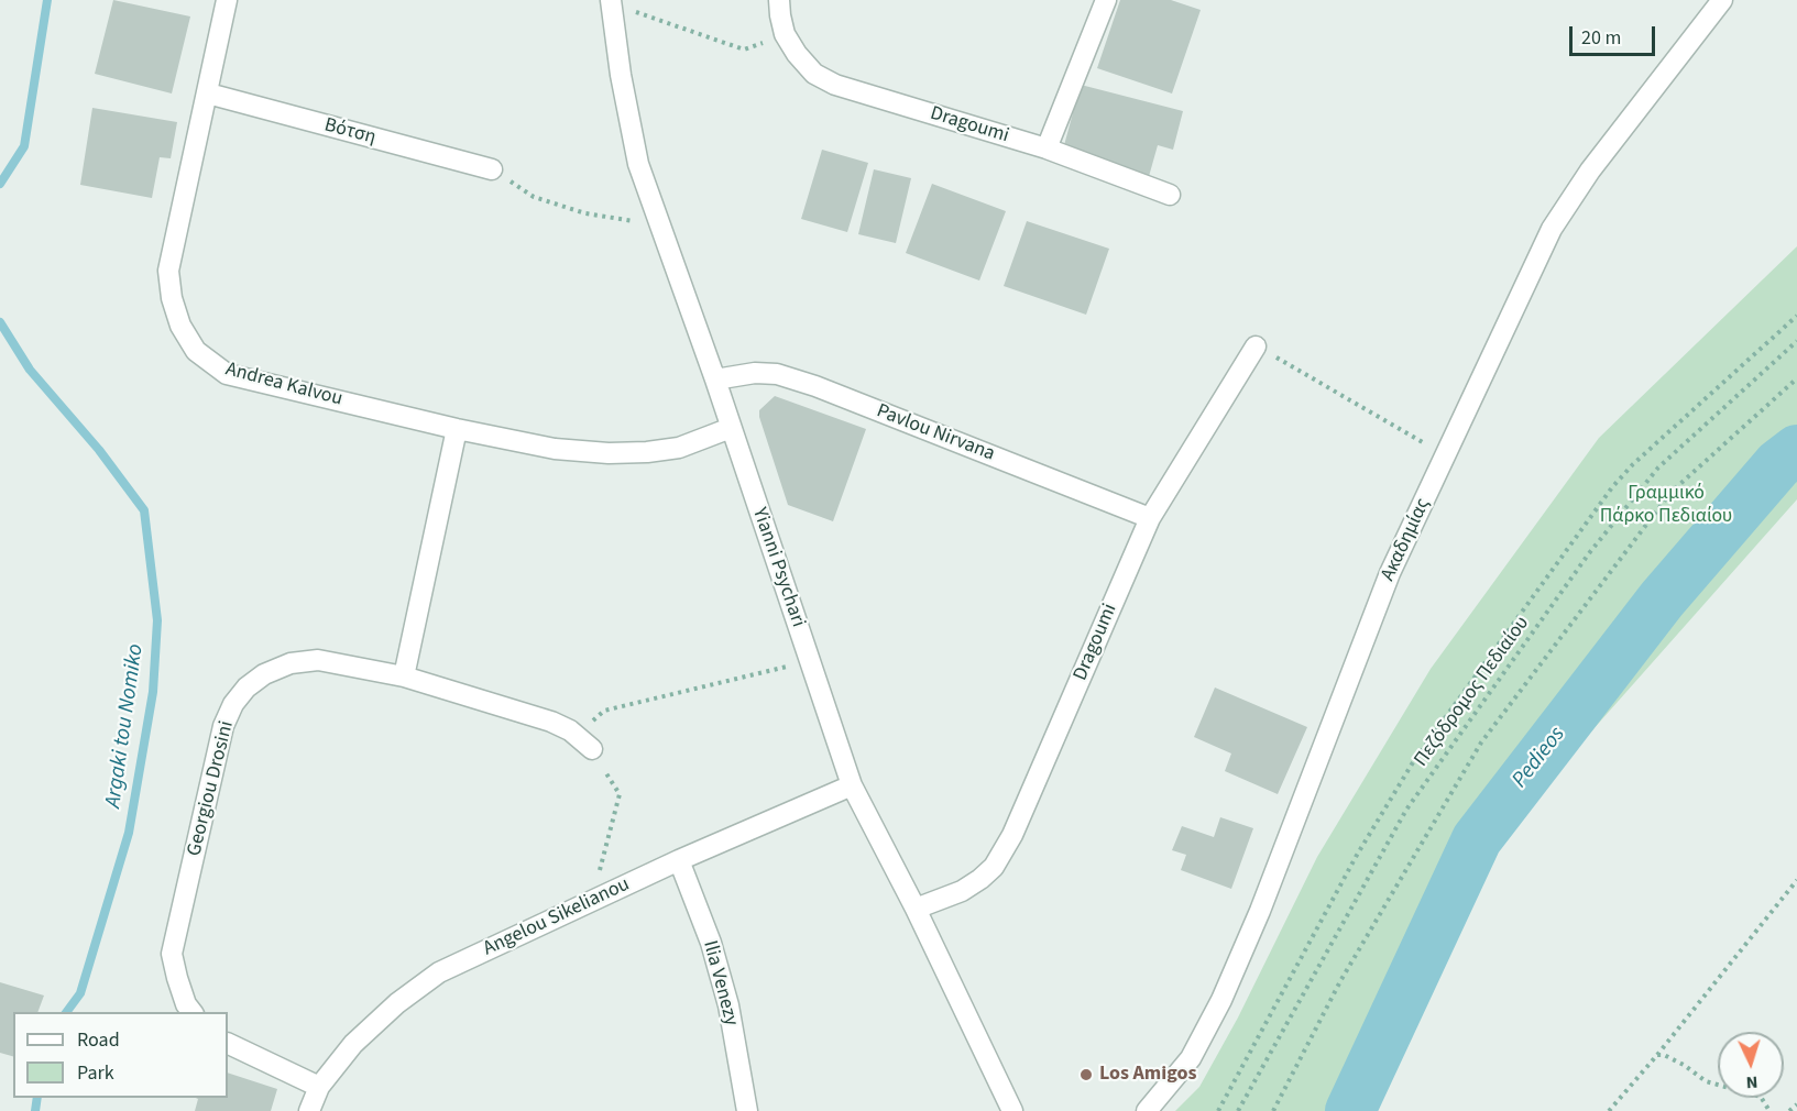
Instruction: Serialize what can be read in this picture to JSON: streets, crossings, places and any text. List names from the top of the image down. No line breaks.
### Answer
{"streets":{"street":["Dragoumi","Βότση","Andrea Kalvou","Pavlou Nirvana","Ακαδημίας","Yianni Psychari","Georgiou Drosini","Angelou Sikelianou","Ilia Venezy"],"path":["Πεζόδρομος Πεδιαίου"]},"crossings":[["Dragoumi","Pavlou Nirvana"],["Dragoumi","Yianni Psychari"],["Βότση","Andrea Kalvou"],["Andrea Kalvou","Yianni Psychari"],["Pavlou Nirvana","Yianni Psychari"],["Yianni Psychari","Angelou Sikelianou"],["Angelou Sikelianou","Ilia Venezy"]],"water":["Argaki tou Nomiko","Pedieos"],"parks":["Γραμμικό Πάρκο Πεδιαίου"],"places":["Los Amigos"],"legend":["Road","Park"],"scale_bar":"20 m","north":"bottom"}
